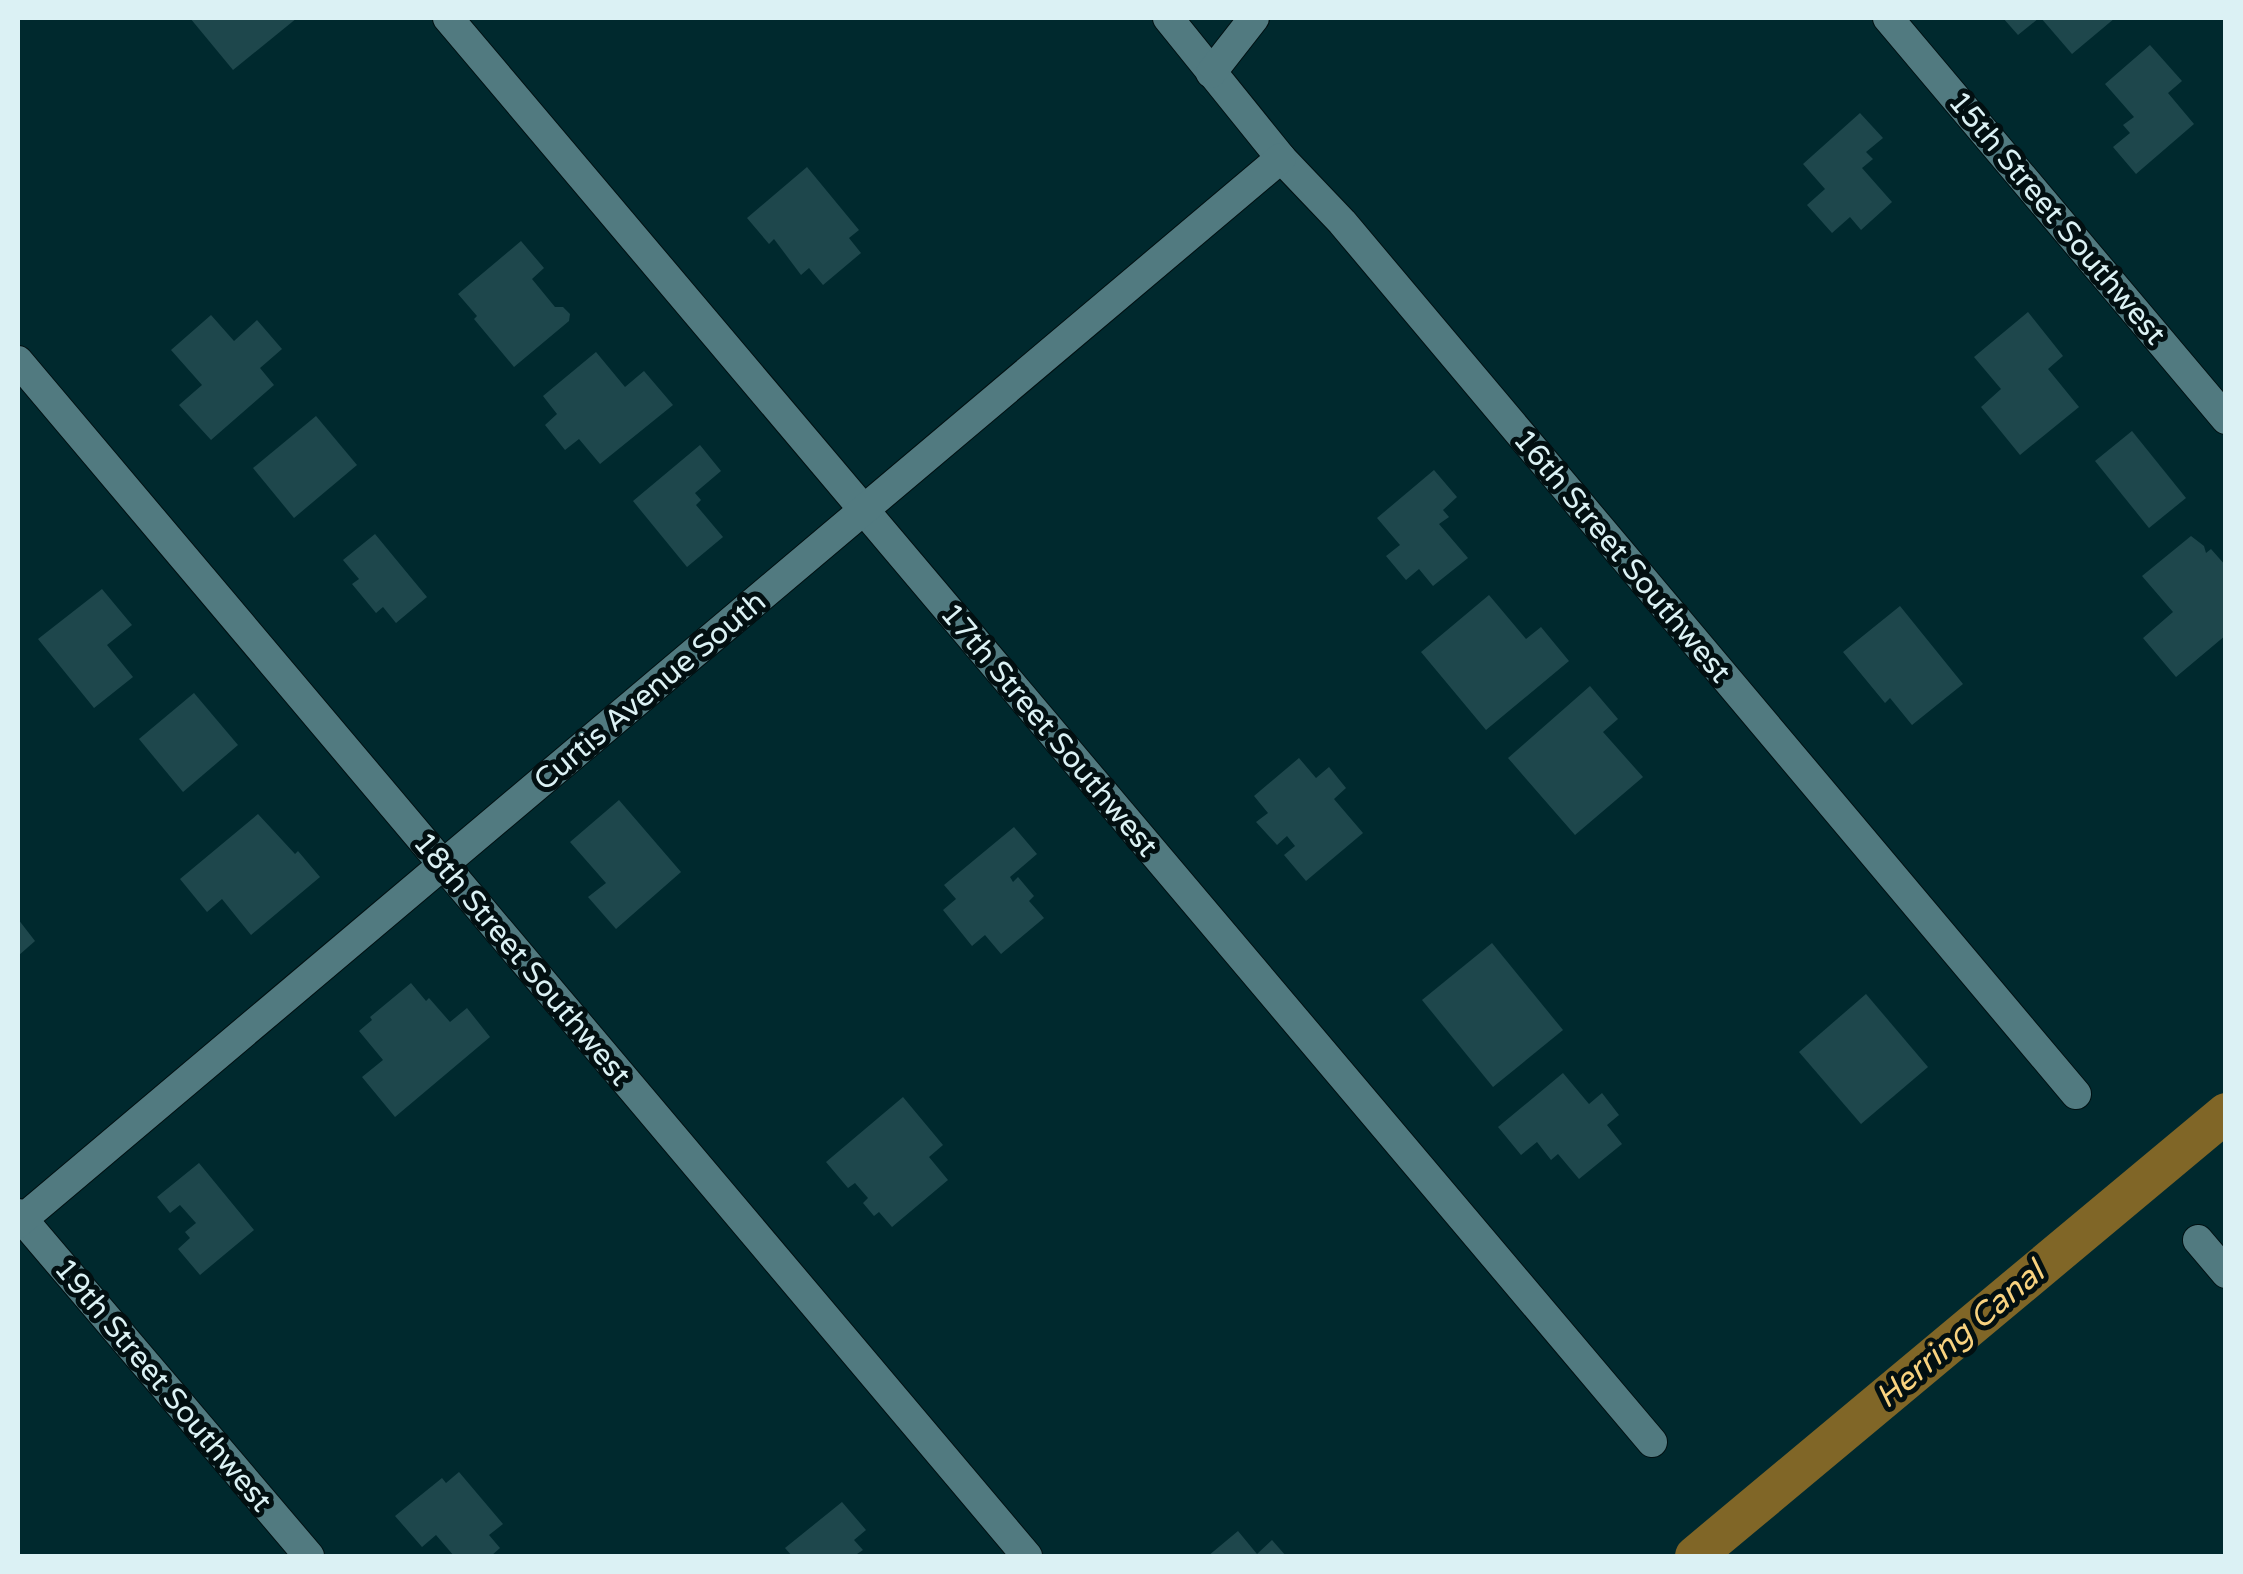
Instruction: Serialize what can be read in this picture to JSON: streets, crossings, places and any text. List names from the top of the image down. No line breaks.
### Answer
{"streets":{"street":["15th Street Southwest","16th Street Southwest","Curtis Avenue South","17th Street Southwest","18th Street Southwest","19th Street Southwest"]},"crossings":[["16th Street Southwest","Curtis Avenue South"],["Curtis Avenue South","17th Street Southwest"],["Curtis Avenue South","18th Street Southwest"],["Curtis Avenue South","19th Street Southwest"]],"water":["Herring Canal"]}
